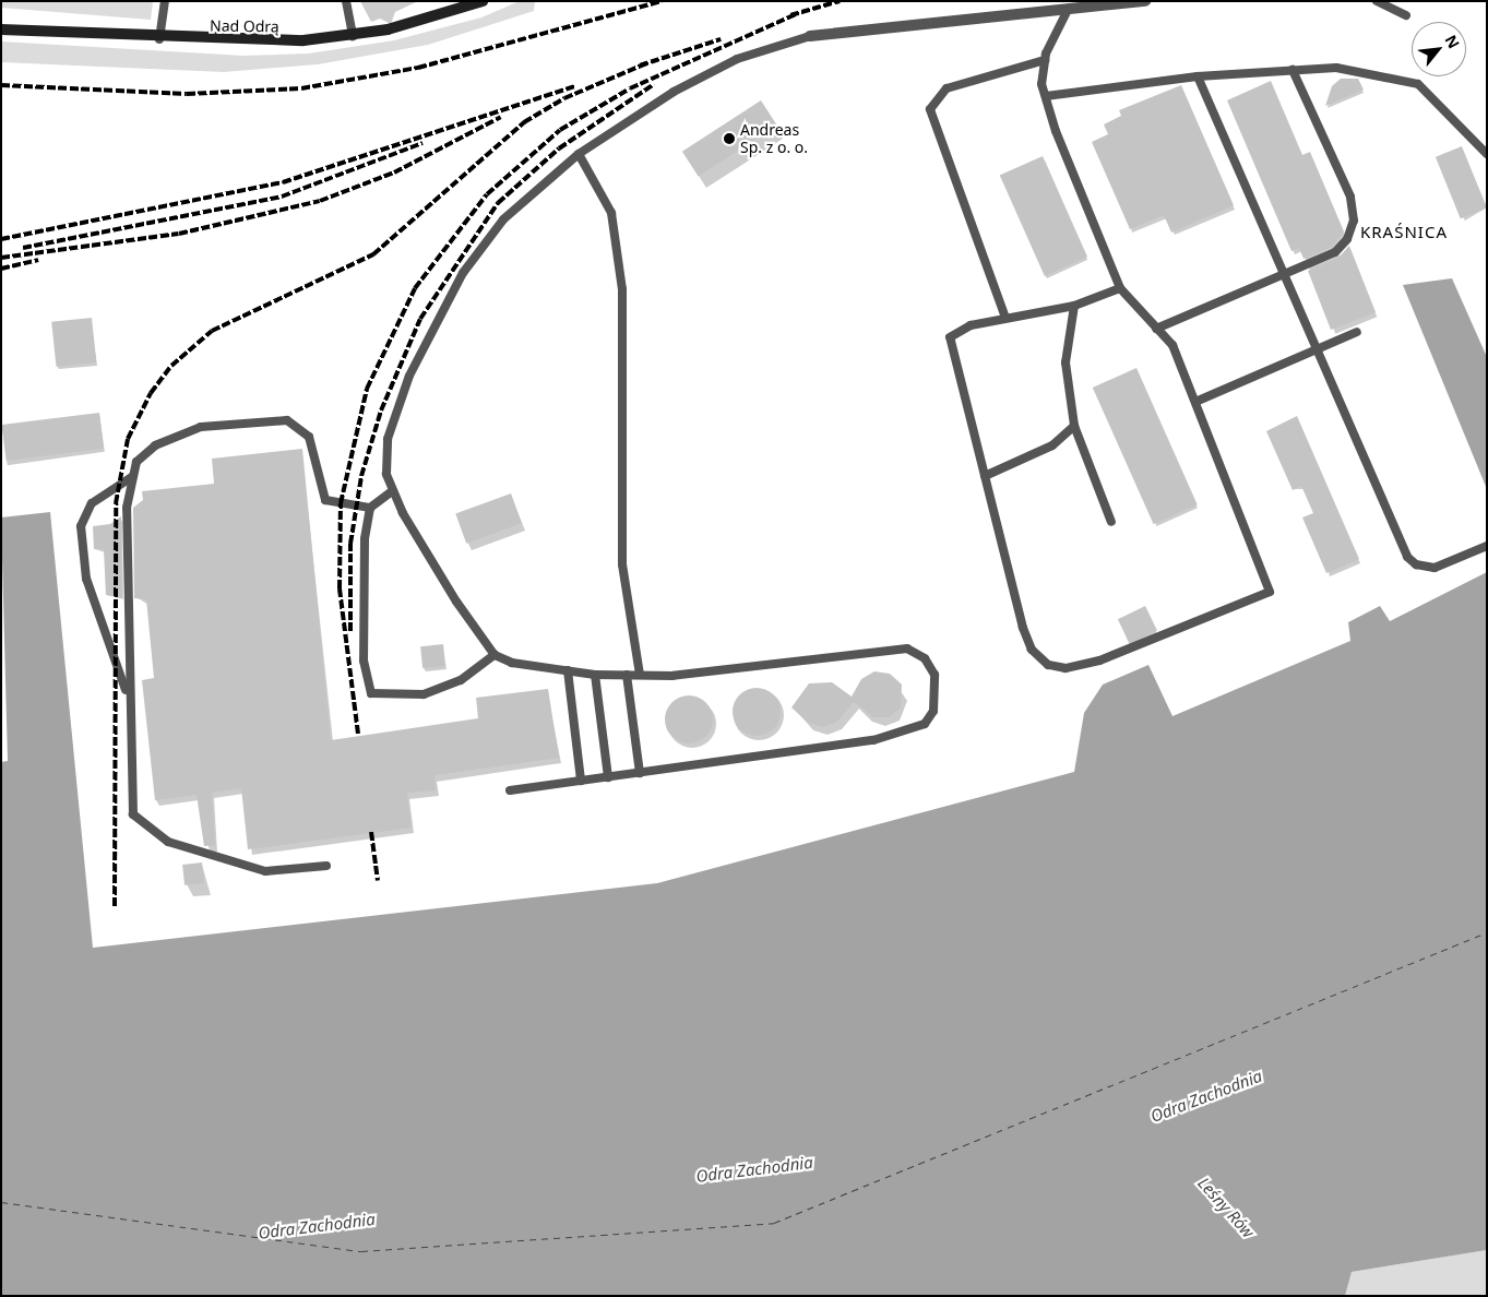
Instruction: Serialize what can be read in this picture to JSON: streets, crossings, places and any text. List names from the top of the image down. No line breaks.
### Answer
{"streets":{"street":["Nad Odrą"]},"districts":["KRAŚNICA"],"water":["Odra Zachodnia","Leśny Rów"],"places":["Andreas Sp. z o. o."],"north":"top right"}
